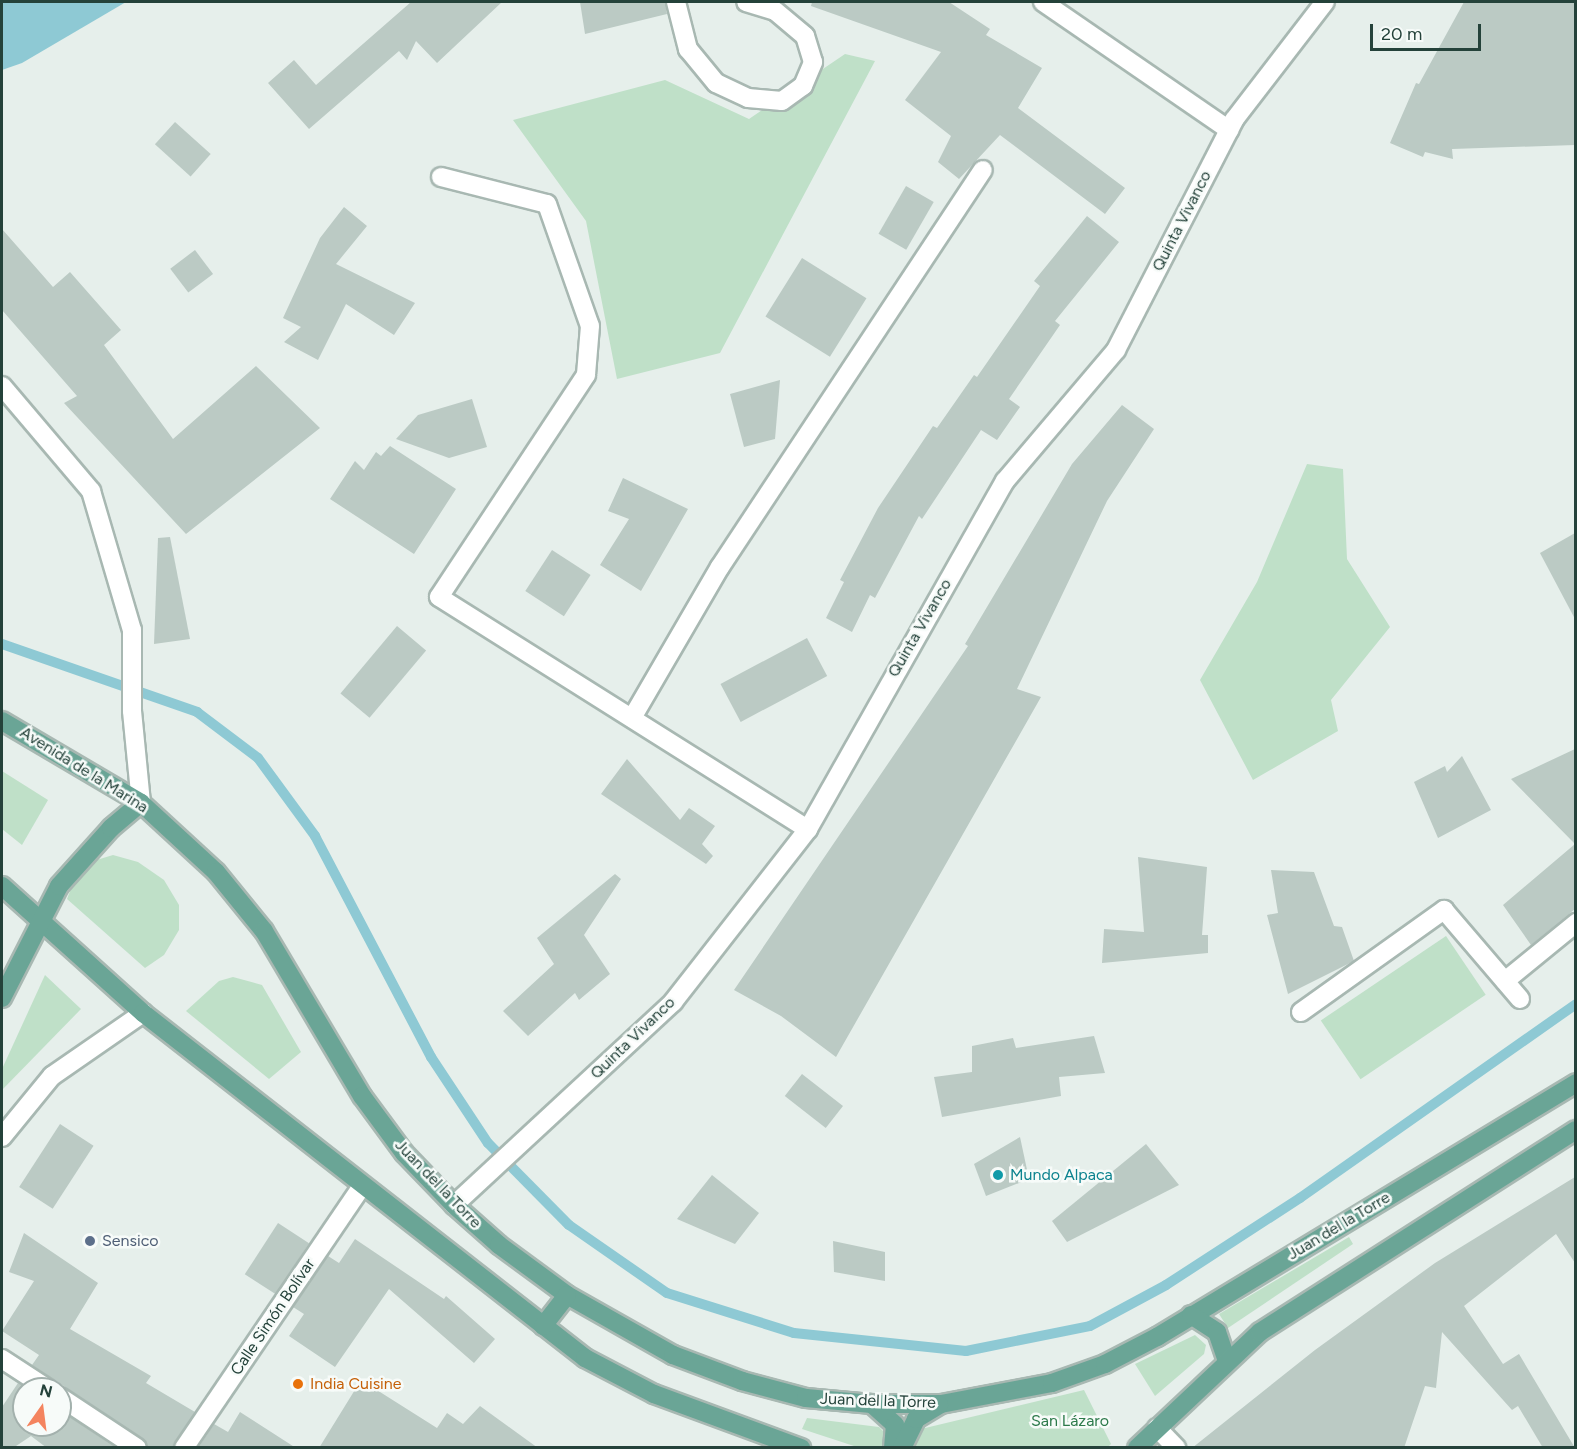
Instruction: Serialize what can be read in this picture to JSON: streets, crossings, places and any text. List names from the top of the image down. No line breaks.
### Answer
{"streets":{"main road":["Avenida de la Marina","Juan del la Torre"],"street":["Quinta Vivanco","Calle Simón Bolívar"]},"crossings":[["Quinta Vivanco","Juan del la Torre"],["Avenida de la Marina","Juan del la Torre"]],"parks":["San Lázaro"],"places":["Mundo Alpaca","Sensico","India Cuisine"],"scale_bar":"20 m","north":"top"}
